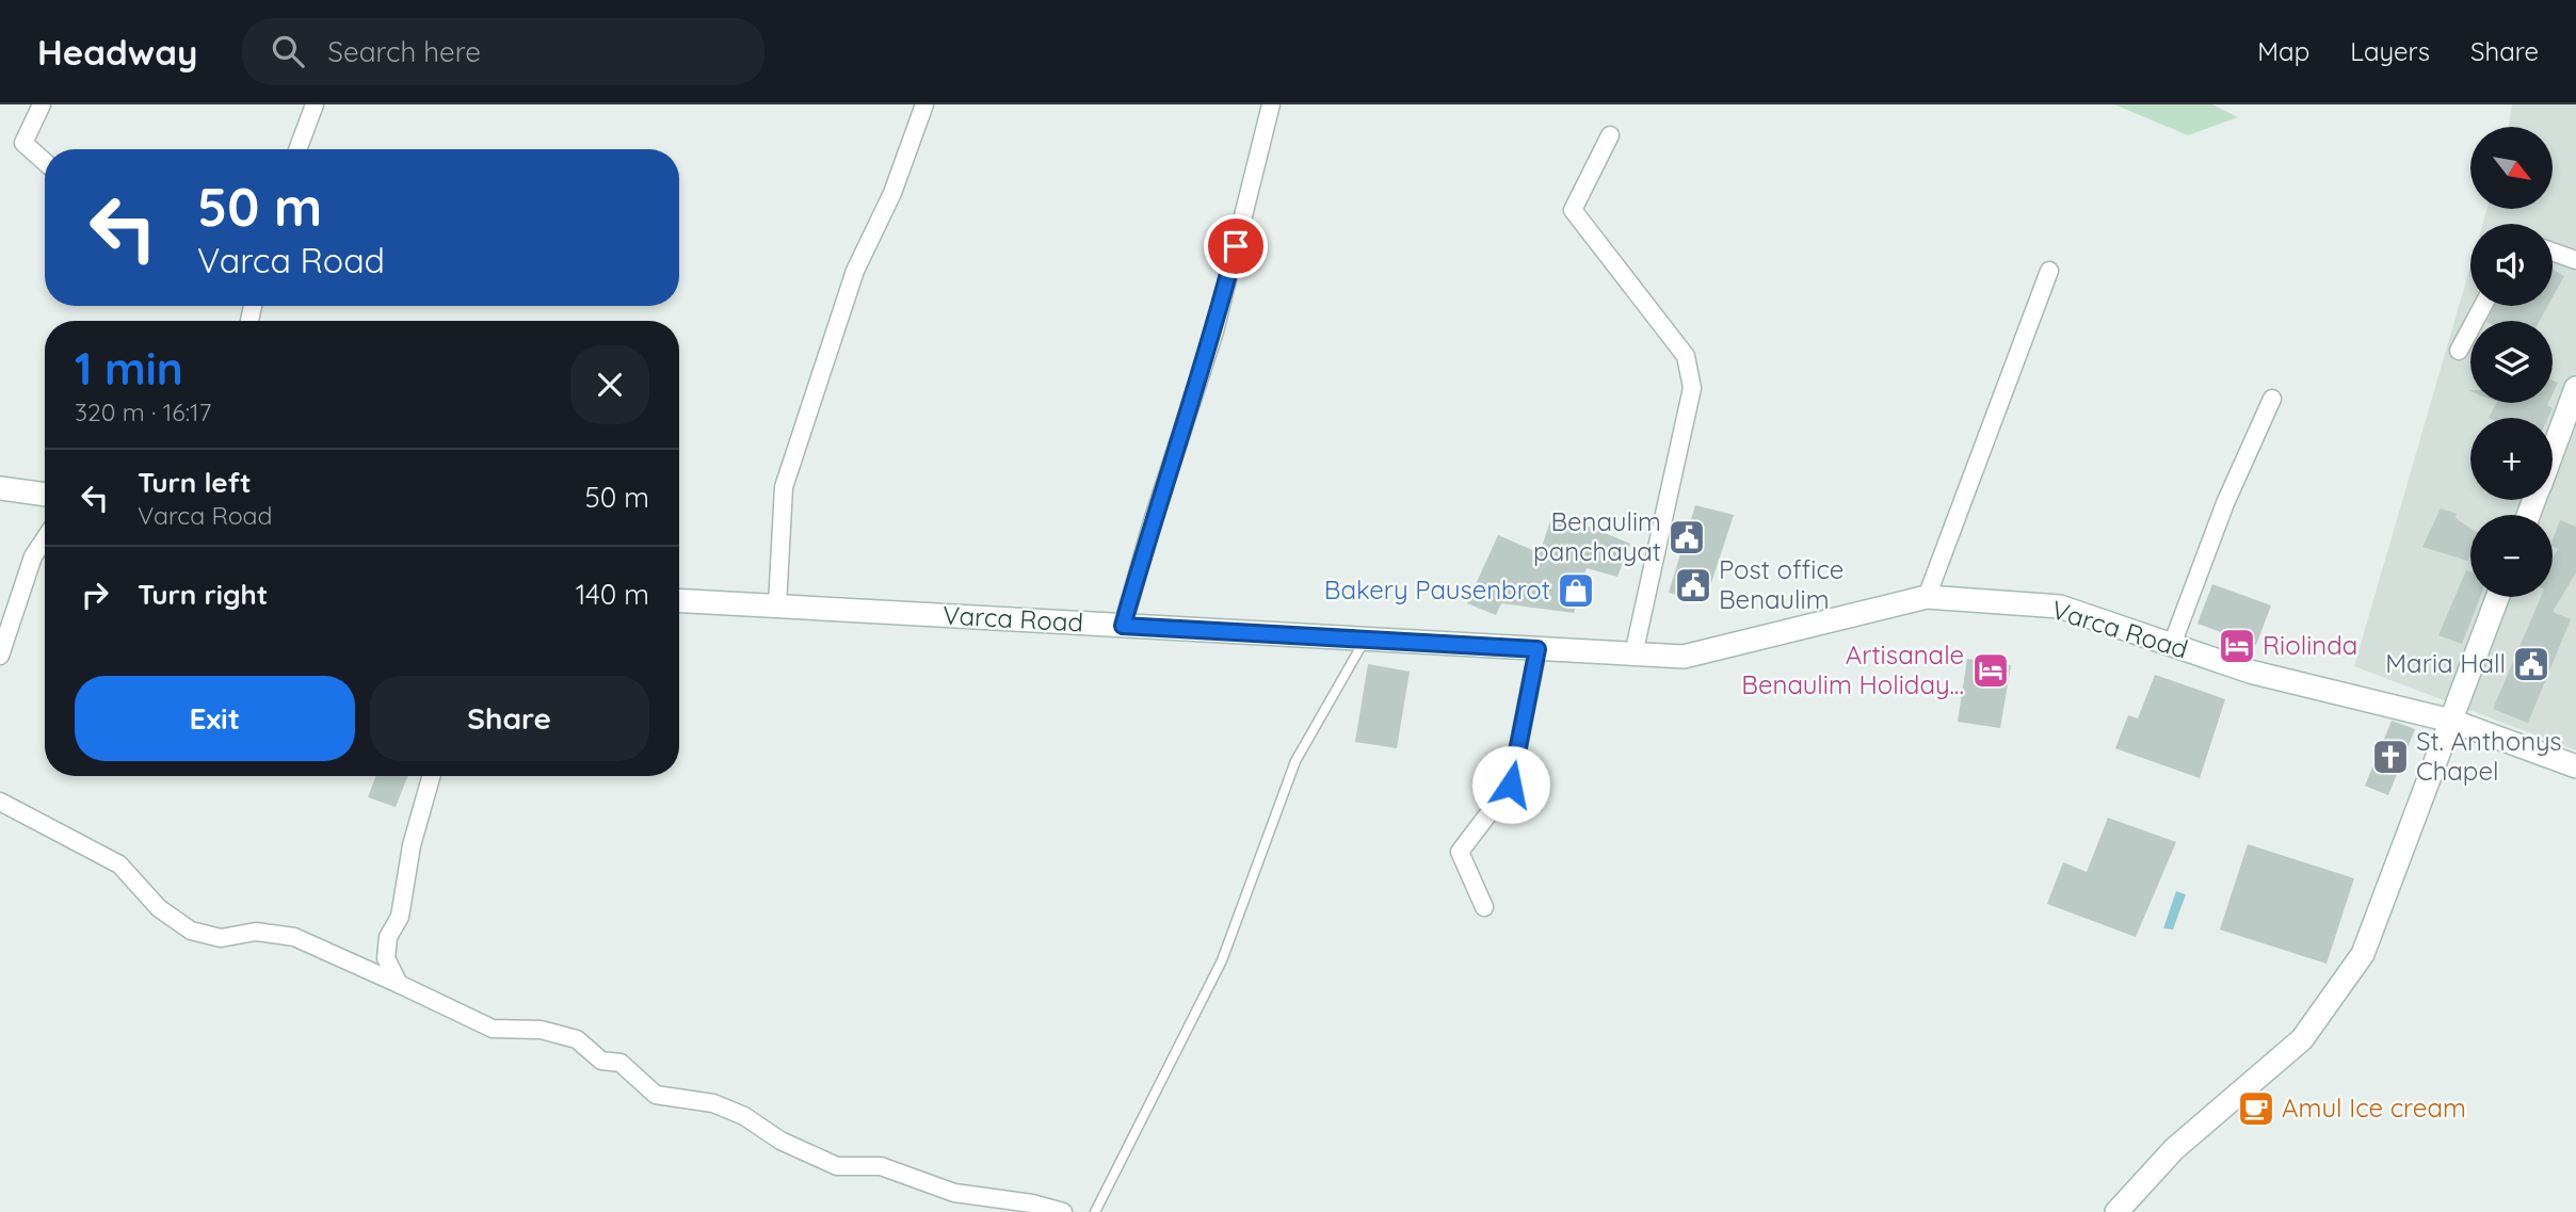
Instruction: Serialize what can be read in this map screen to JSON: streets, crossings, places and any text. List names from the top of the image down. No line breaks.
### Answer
{"streets":{"main road":["Varca Road"]},"places":{"public building":["Benaulim panchayat","Post office Benaulim","Maria Hall"],"shop":["Bakery Pausenbrot"],"hotel":["Riolinda","Artisanale Benaulim Holiday…"],"church":["St. Anthonys Chapel"],"cafe":["Amul Ice cream"]},"north":"bottom right","page":{"header":"Headway","search":"Search here","nav":["Map","Layers","Share"],"map_buttons":["+","−"],"turn":["50 m","Varca Road"],"heading":["1 min","320 m · 16:17"],"list":[{"name":"Turn left","note":"Varca Road","value":"50 m"},{"name":"Turn right","value":"140 m"}],"buttons":["Exit","Share"]}}
